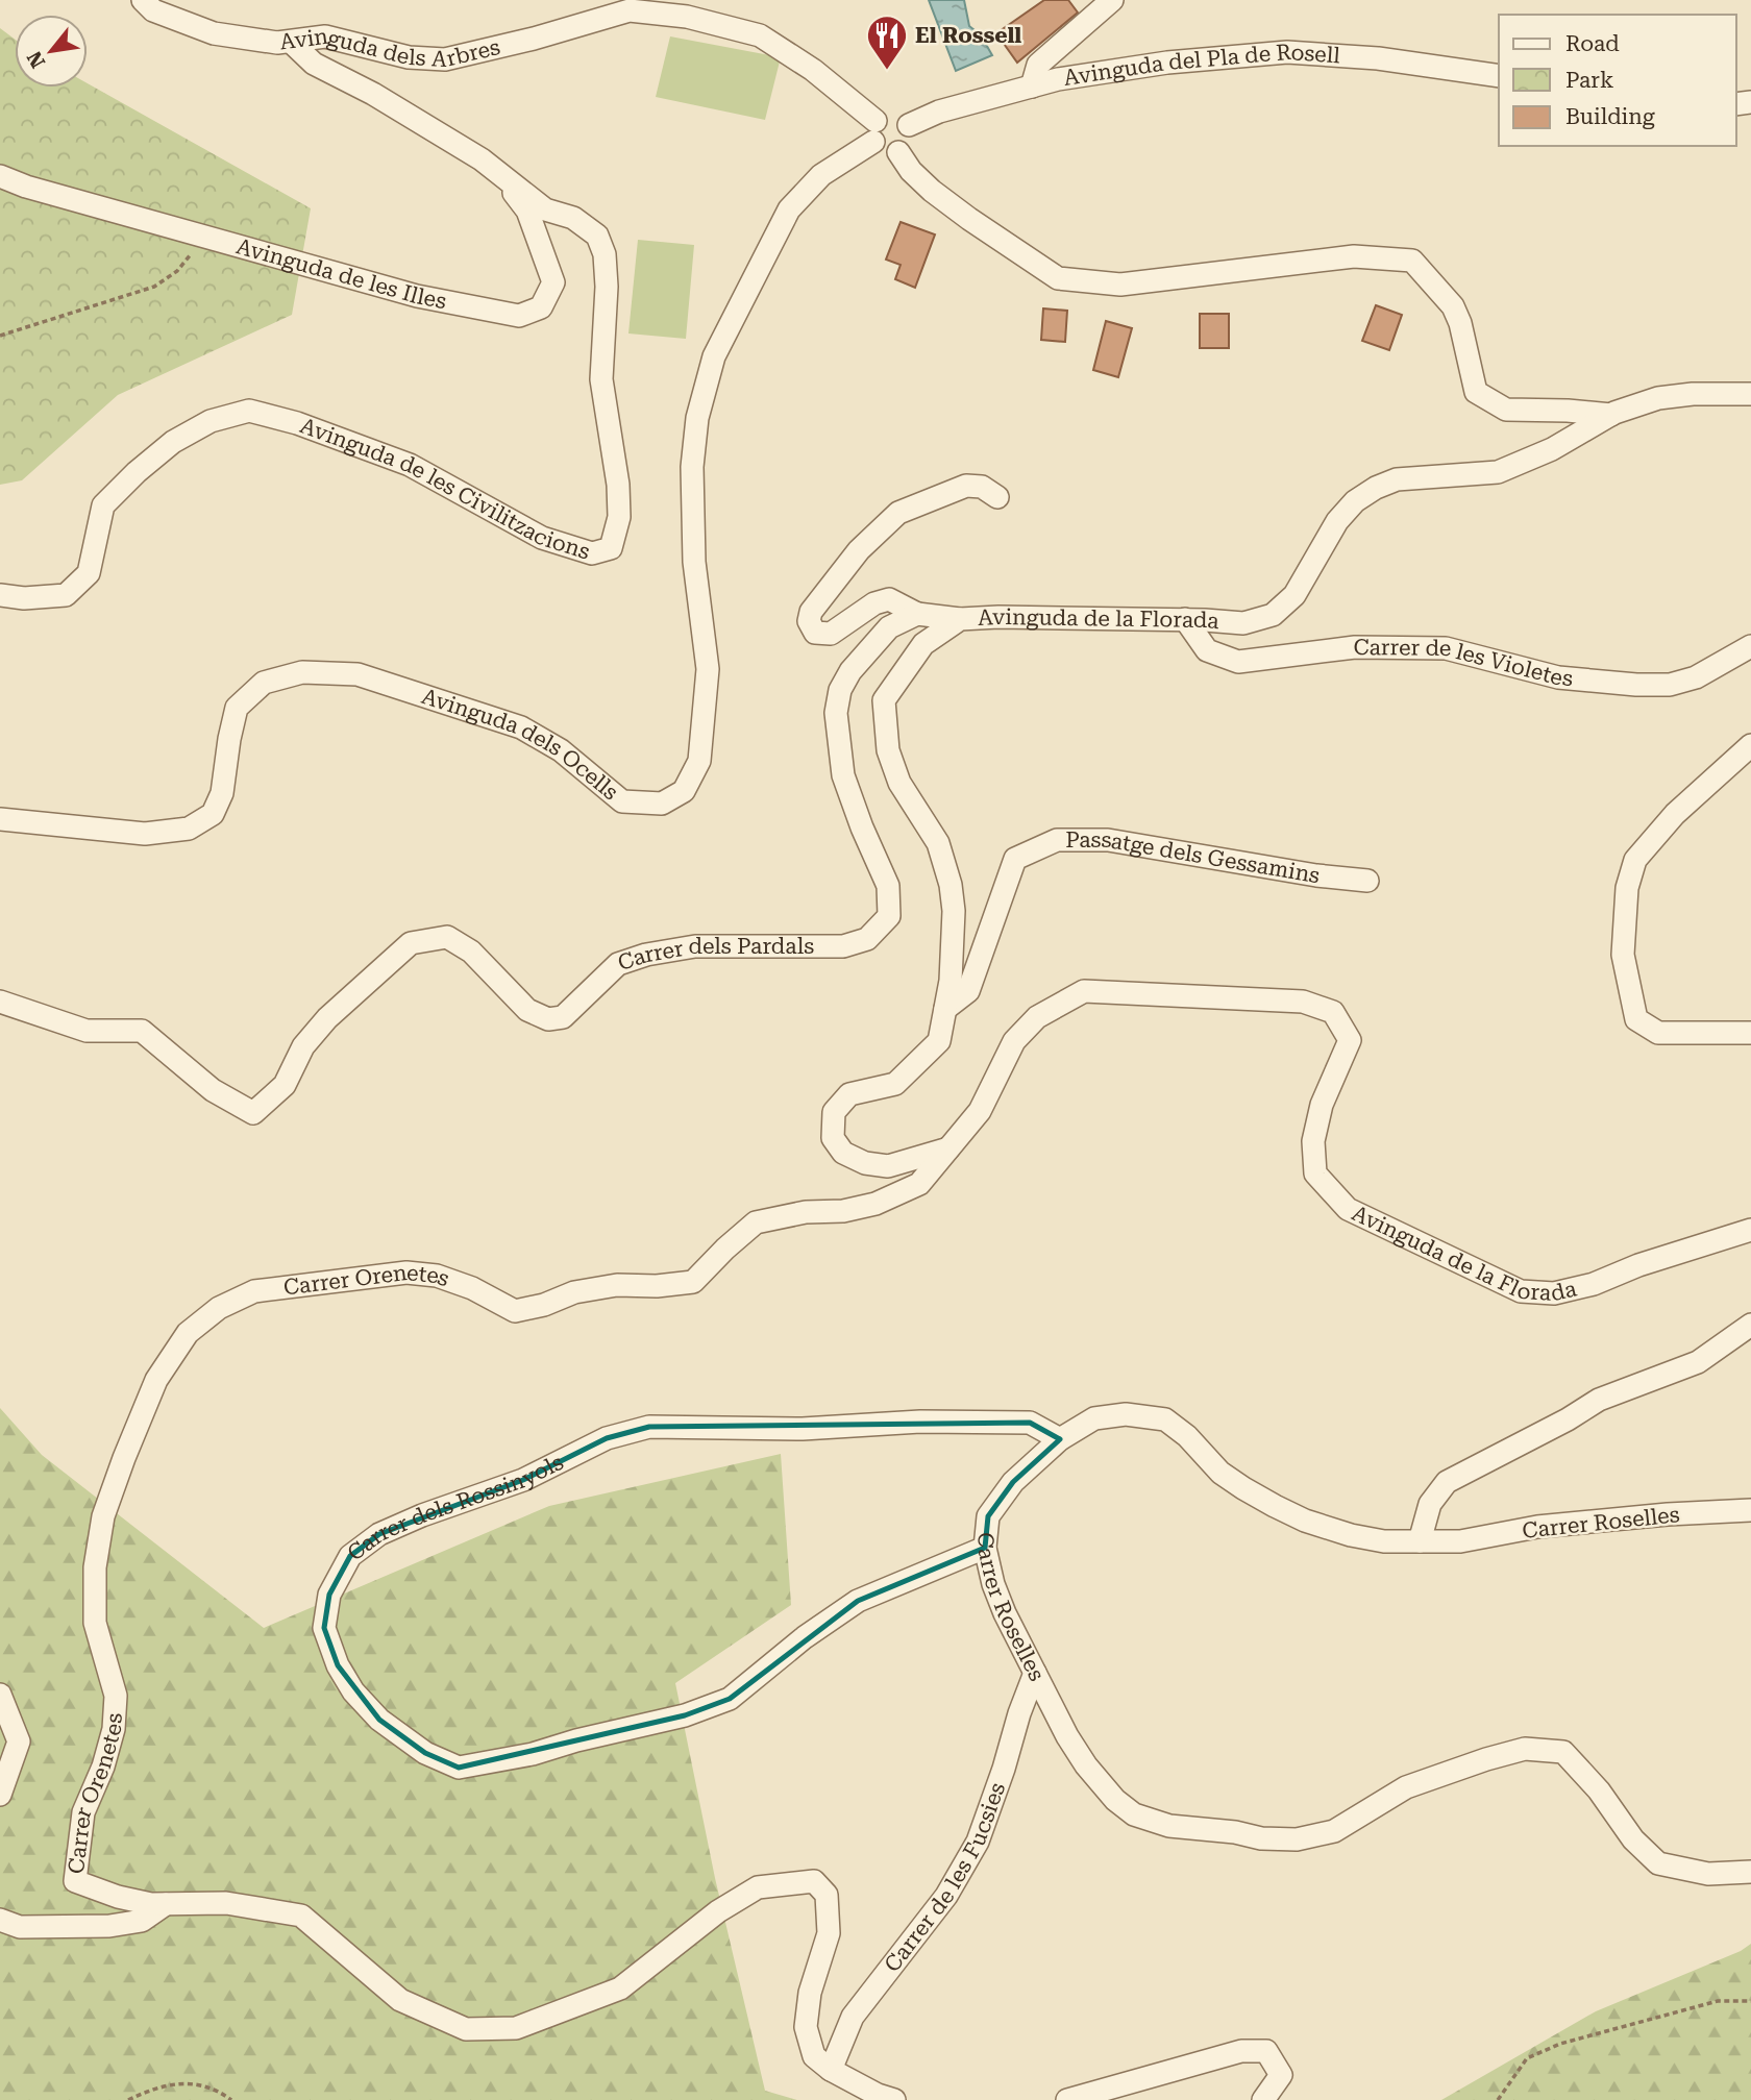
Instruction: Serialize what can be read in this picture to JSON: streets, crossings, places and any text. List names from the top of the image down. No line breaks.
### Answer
{"streets":{"street":["Avinguda dels Arbres","Avinguda del Pla de Rosell","Avinguda de les Illes","Avinguda de les Civilitzacions","Avinguda de la Florada","Carrer de les Violetes","Avinguda dels Ocells","Passatge dels Gessamins","Carrer dels Pardals","Carrer Orenetes","Carrer dels Rossinyols","Carrer Roselles","Carrer de les Fucsies"]},"crossings":[["Avinguda dels Arbres","Avinguda de les Civilitzacions"],["Avinguda del Pla de Rosell","Avinguda dels Ocells"],["Avinguda de les Illes","Avinguda de les Civilitzacions"],["Avinguda de la Florada","Carrer de les Violetes"],["Avinguda de la Florada","Passatge dels Gessamins"],["Avinguda de la Florada","Carrer Orenetes"],["Carrer Orenetes","Carrer de les Fucsies"],["Carrer dels Rossinyols","Carrer Roselles"],["Carrer Roselles","Carrer de les Fucsies"]],"places":{"restaurant":["El Rossell"]},"legend":["Road","Park","Building"],"north":"bottom left"}
